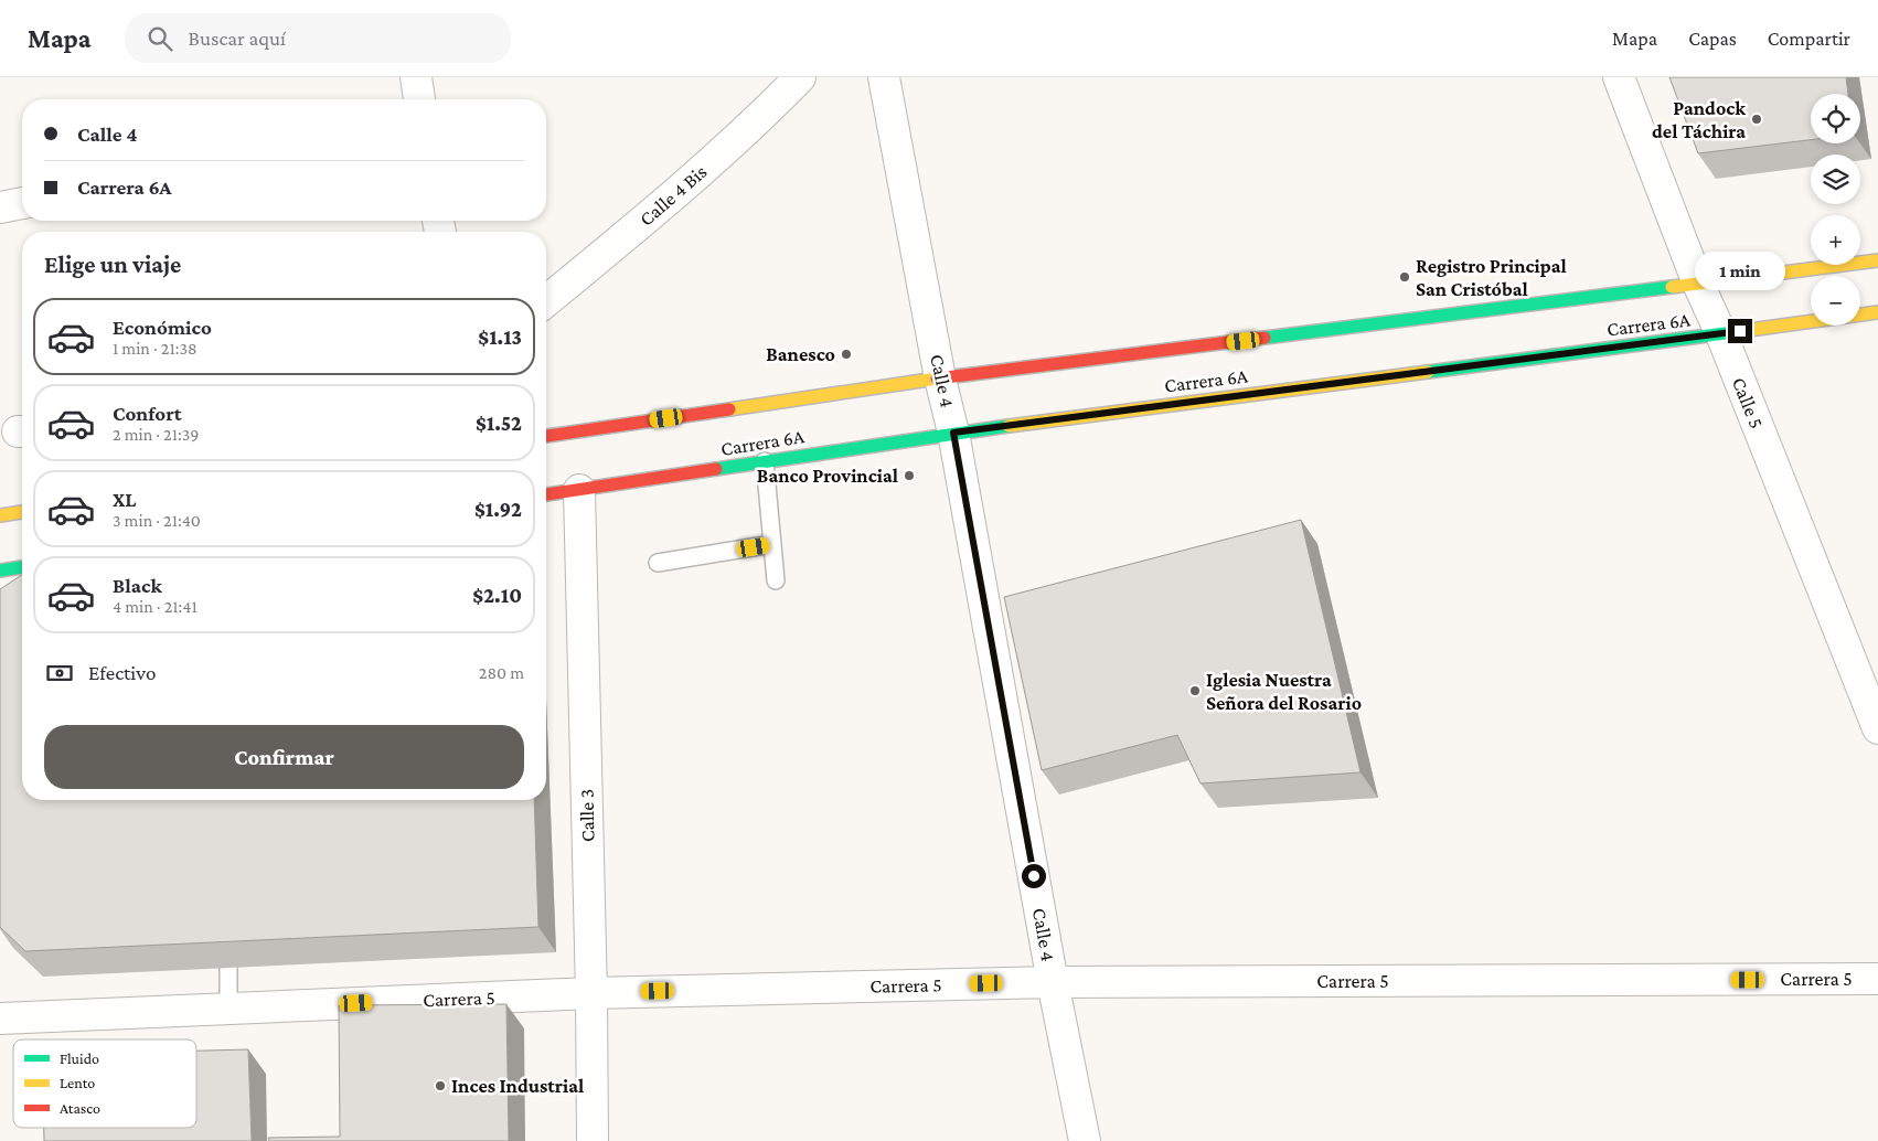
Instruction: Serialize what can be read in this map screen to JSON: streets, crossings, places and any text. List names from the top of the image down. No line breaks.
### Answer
{"streets":{"street":["Calle 4 Bis","Carrera 6A","Calle 4","Calle 5","Calle 3","Carrera 5"]},"crossings":[["Carrera 6A","Calle 4"],["Carrera 6A","Calle 5"],["Carrera 6A","Calle 3"],["Calle 4","Carrera 5"],["Calle 3","Carrera 5"]],"places":["Pandock del Táchira","Registro Principal San Cristóbal","Banesco","Banco Provincial","Iglesia Nuestra Señora del Rosario","Inces Industrial"],"legend":["Fluido","Lento","Atasco"],"page":{"header":"Mapa","search":"Buscar aquí","nav":["Mapa","Capas","Compartir"],"map_buttons":["+","−"],"banner":["Calle 4","Carrera 6A"],"heading":"Elige un viaje","bubble":"1 min","list":[{"name":"Económico","note":"1 min · 21:38","value":"$1.13"},{"name":"Confort","note":"2 min · 21:39","value":"$1.52"},{"name":"XL","note":"3 min · 21:40","value":"$1.92"},{"name":"Black","note":"4 min · 21:41","value":"$2.10"}],"pay":["Efectivo","280 m"],"buttons":"Confirmar"}}
